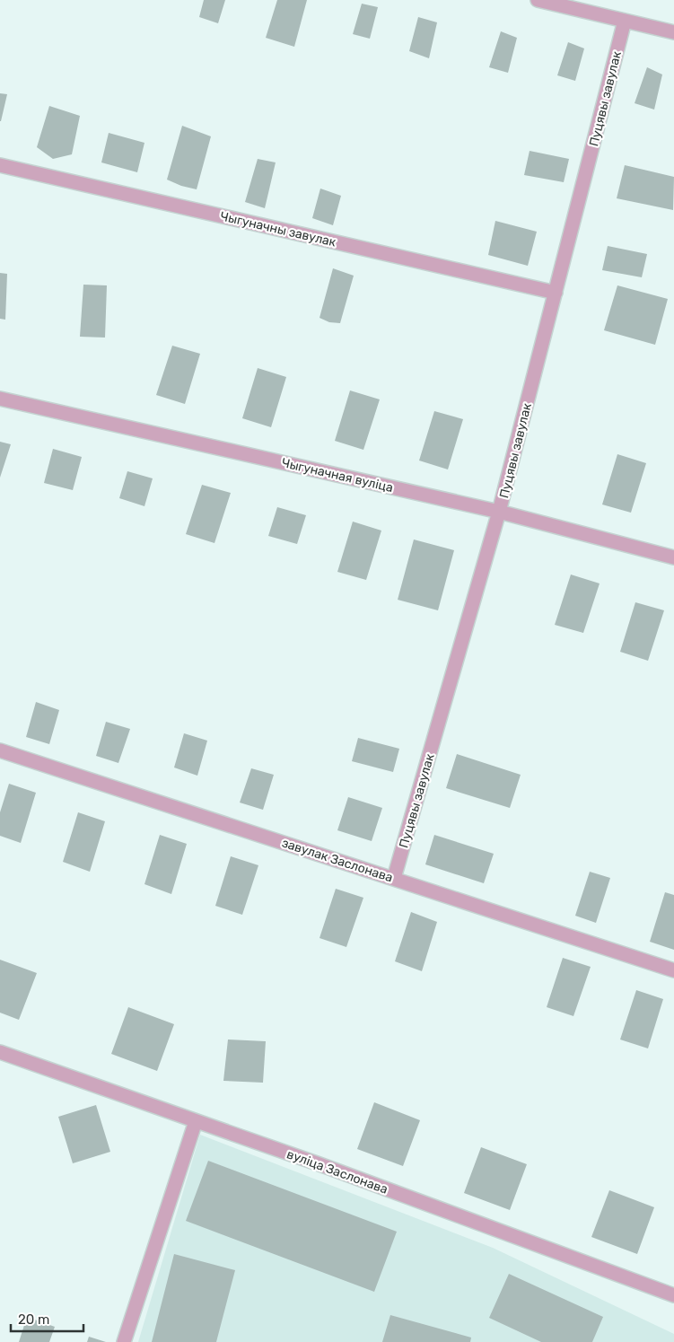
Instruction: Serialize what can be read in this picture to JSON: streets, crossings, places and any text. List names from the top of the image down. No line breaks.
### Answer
{"streets":{"street":["Пуцявы завулак","Чыгуначны завулак","Чыгуначная вуліца","завулак Заслонава","вуліца Заслонава"]},"crossings":[["Пуцявы завулак","Чыгуначны завулак"],["Пуцявы завулак","Чыгуначная вуліца"],["Пуцявы завулак","завулак Заслонава"]],"scale_bar":"20 m"}
